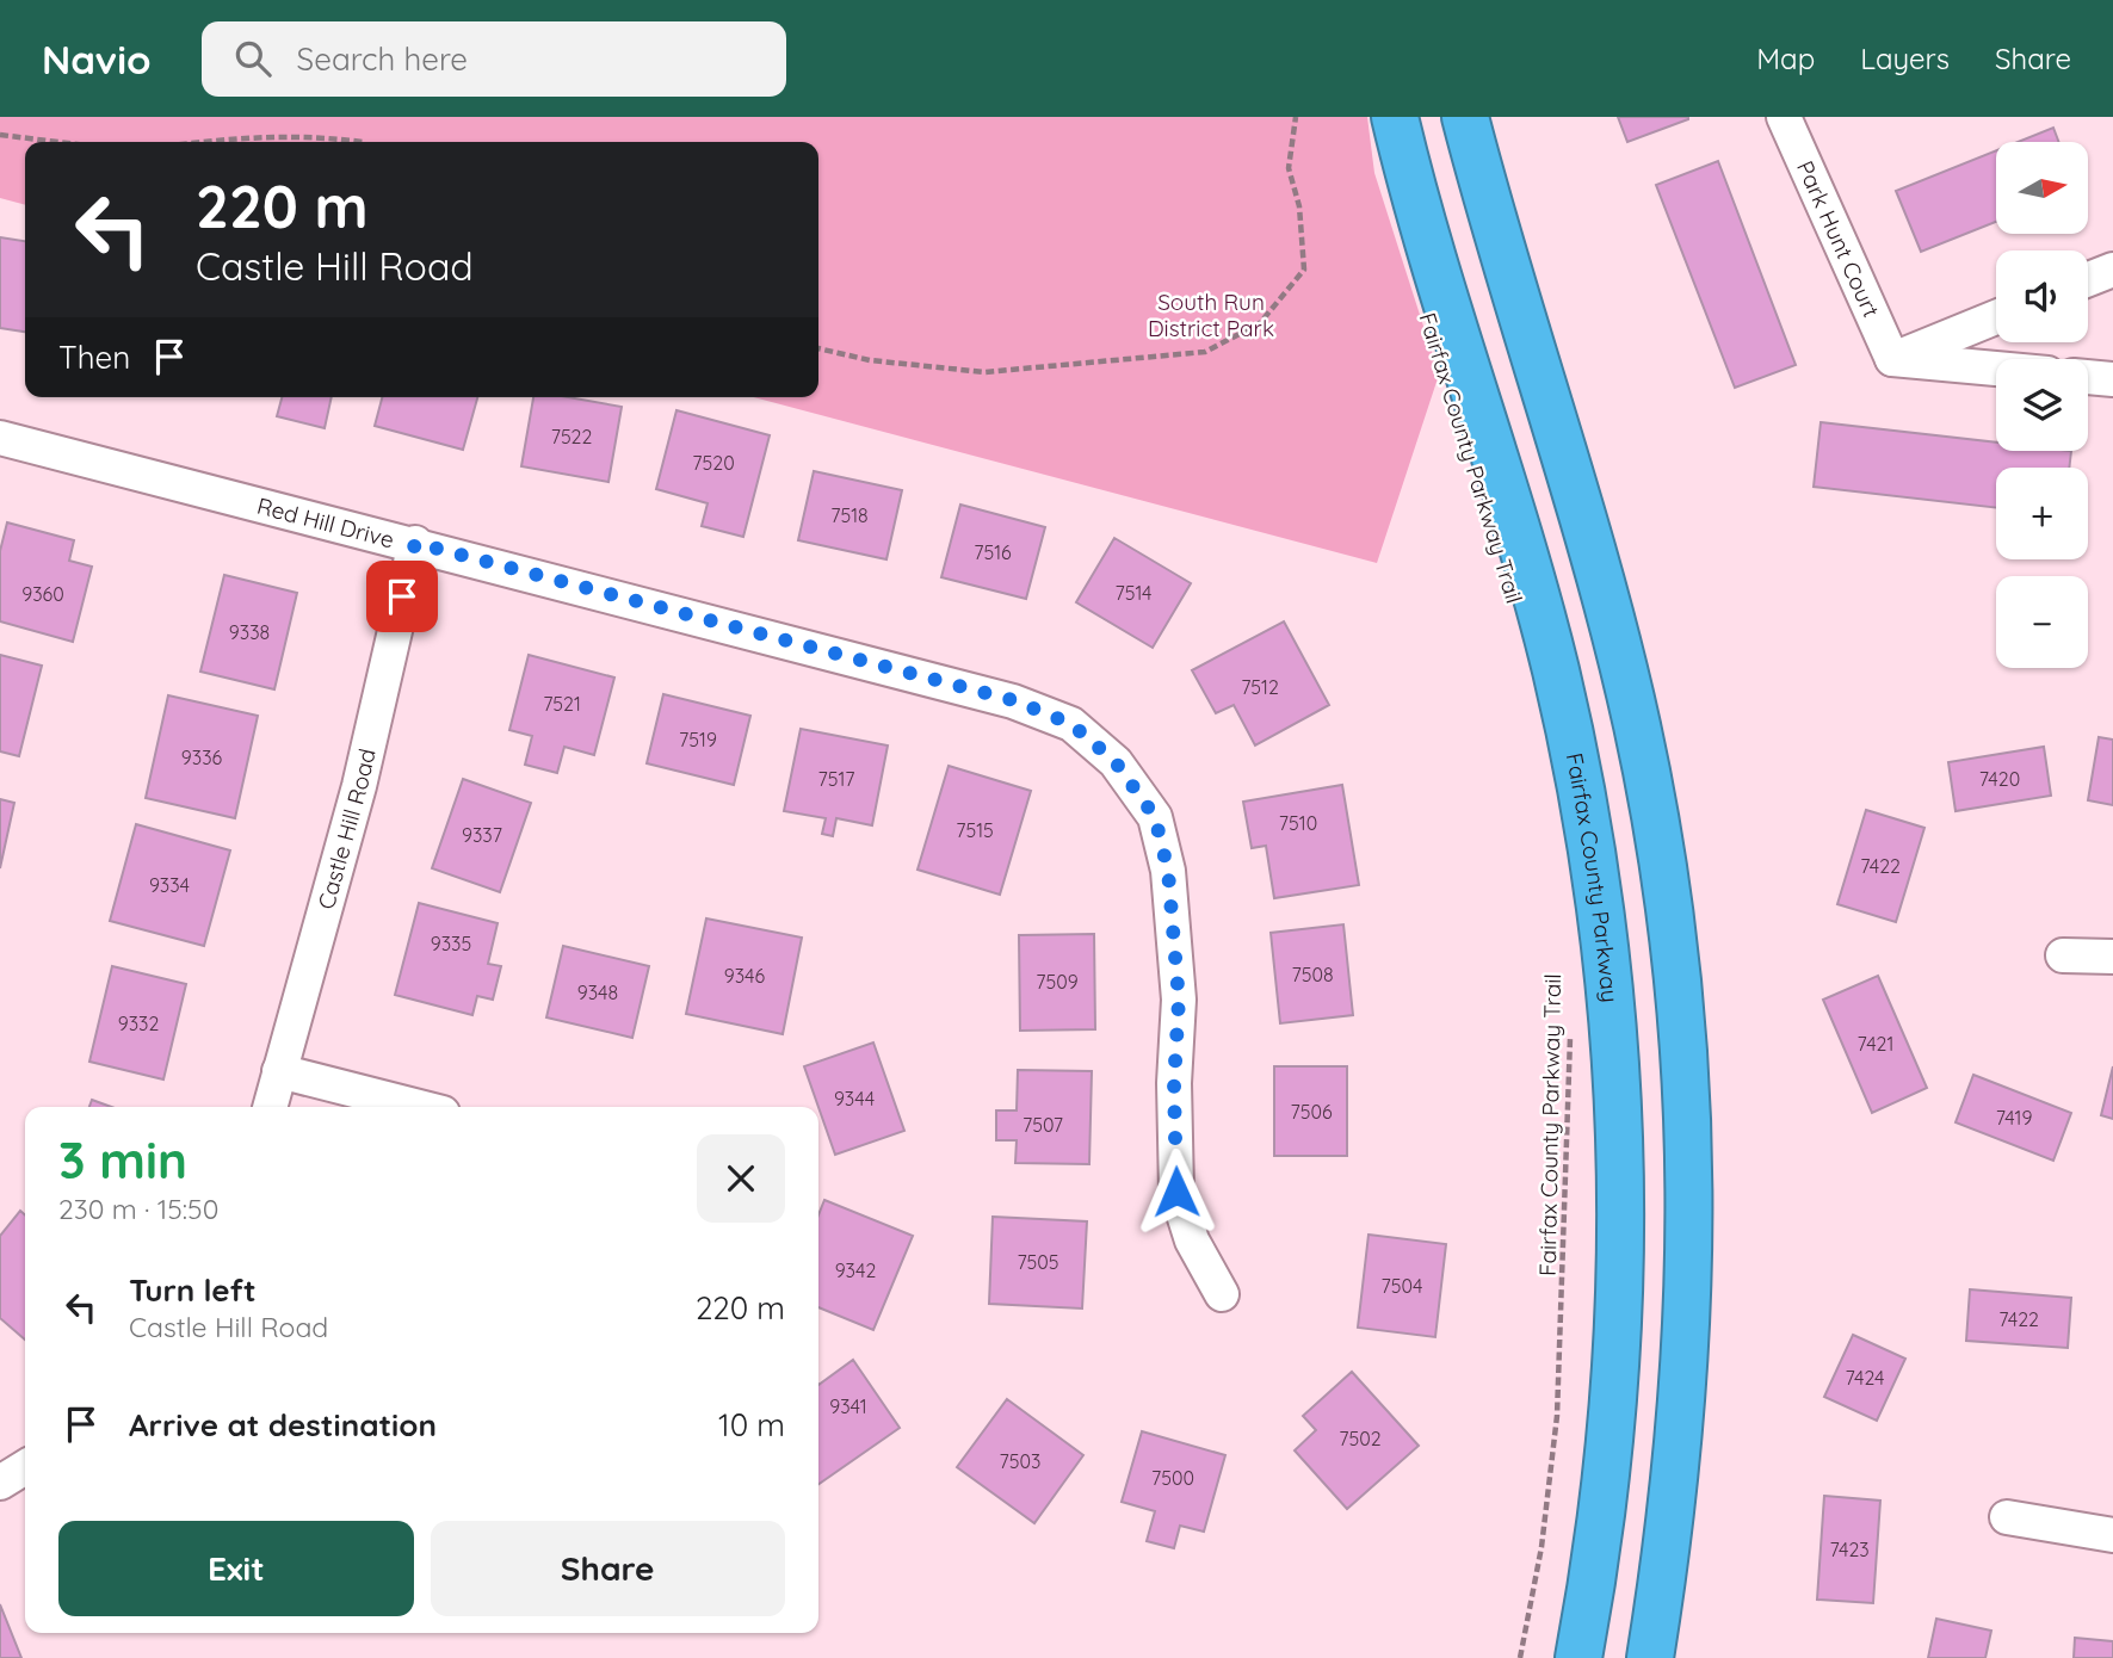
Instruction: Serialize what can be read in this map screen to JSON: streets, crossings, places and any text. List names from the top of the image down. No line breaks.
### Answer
{"streets":{"highway":["Fairfax County Parkway"],"street":["Park Hunt Court","Red Hill Drive","Castle Hill Road"],"path":["Fairfax County Parkway Trail"]},"crossings":[["Red Hill Drive","Castle Hill Road"]],"parks":["South Run District Park"],"house_numbers":["7522","7520","7518","7516","7514","9360","9338","7512","7521","7519","9336","7517","7420","7510","7515","9337","7422","9334","9335","7508","9346","7509","9348","9332","7421","9344","7506","7419","7507","7505","9342","7504","7422","7424","9341","7502","7503","7500","7423"],"north":"right","page":{"header":"Navio","search":"Search here","nav":["Map","Layers","Share"],"map_buttons":["+","−"],"turn":["220 m","Castle Hill Road"],"then":"Then","heading":["3 min","230 m · 15:50"],"list":[{"name":"Turn left","note":"Castle Hill Road","value":"220 m"},{"name":"Arrive at destination","value":"10 m"}],"buttons":["Exit","Share"]}}
